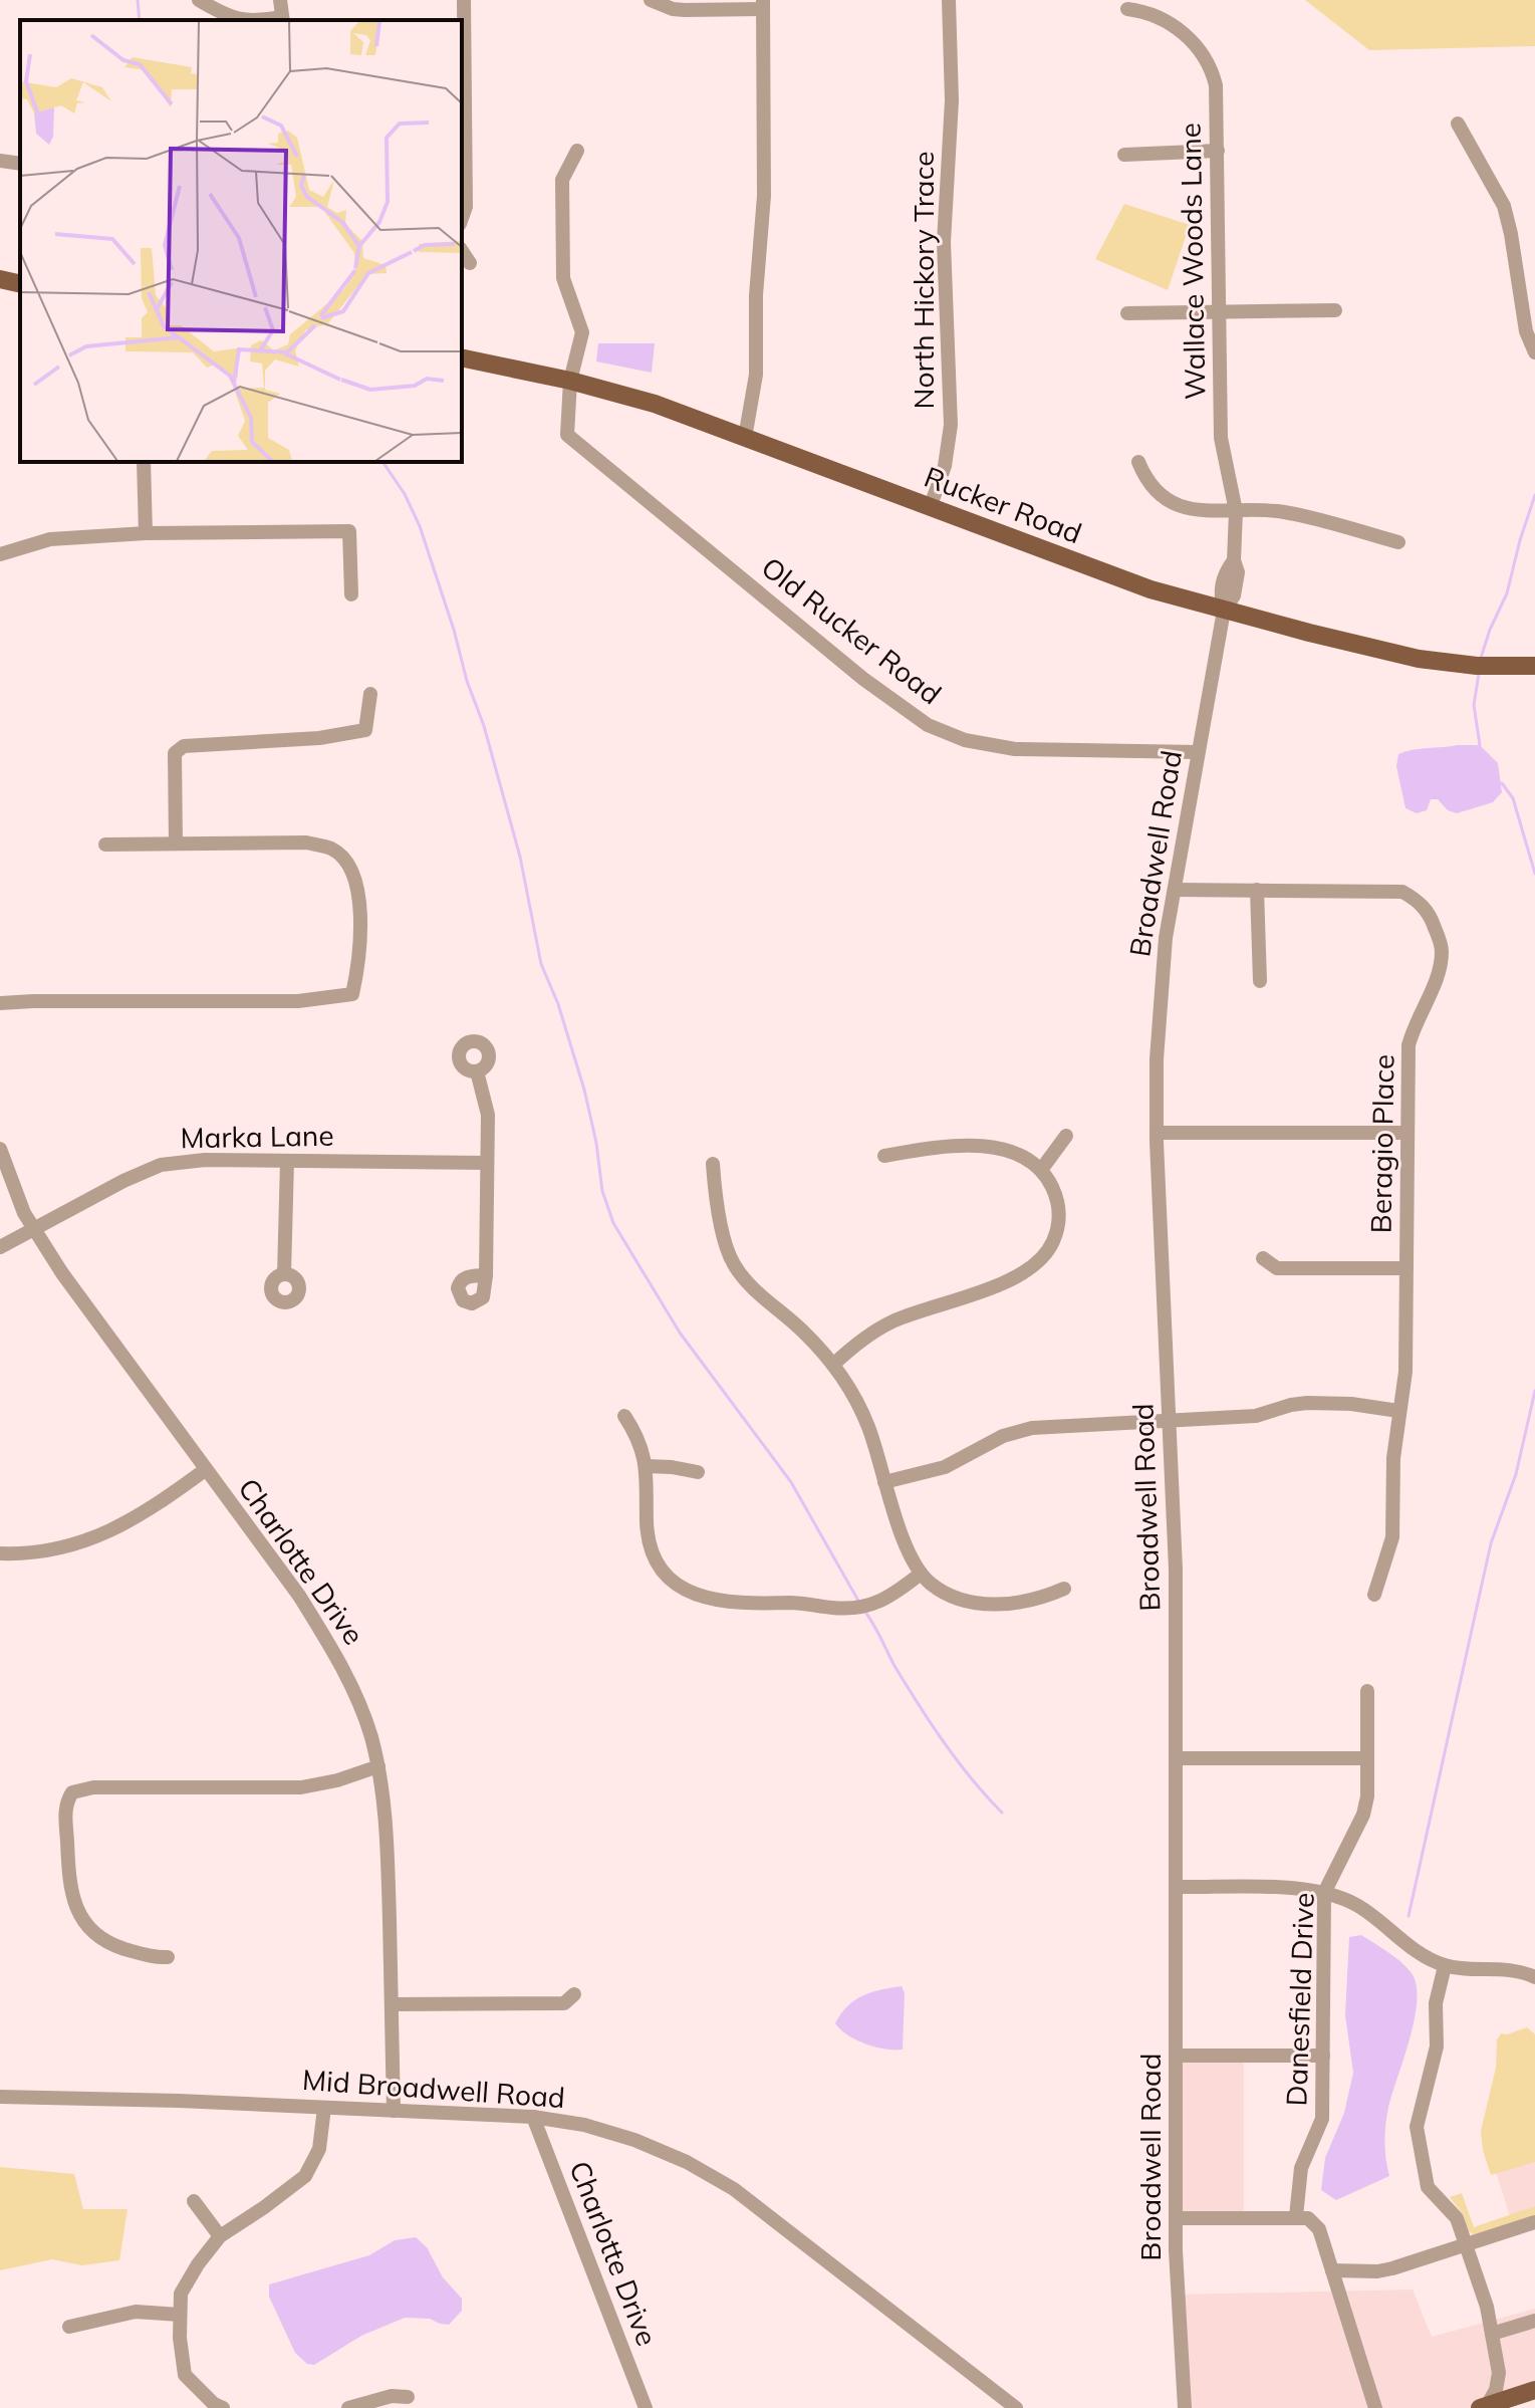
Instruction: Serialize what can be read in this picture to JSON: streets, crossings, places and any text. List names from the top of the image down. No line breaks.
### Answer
{"streets":{"main road":["Rucker Road"],"street":["Wallace Woods Lane","North Hickory Trace","Old Rucker Road","Broadwell Road","Marka Lane","Beragio Place","Charlotte Drive","Danesfield Drive","Mid Broadwell Road"]},"crossings":[["Wallace Woods Lane","Rucker Road"],["Wallace Woods Lane","Broadwell Road"],["North Hickory Trace","Rucker Road"],["Rucker Road","Old Rucker Road"],["Rucker Road","Broadwell Road"],["Old Rucker Road","Broadwell Road"],["Broadwell Road","Beragio Place"],["Marka Lane","Charlotte Drive"],["Charlotte Drive","Mid Broadwell Road"]]}
